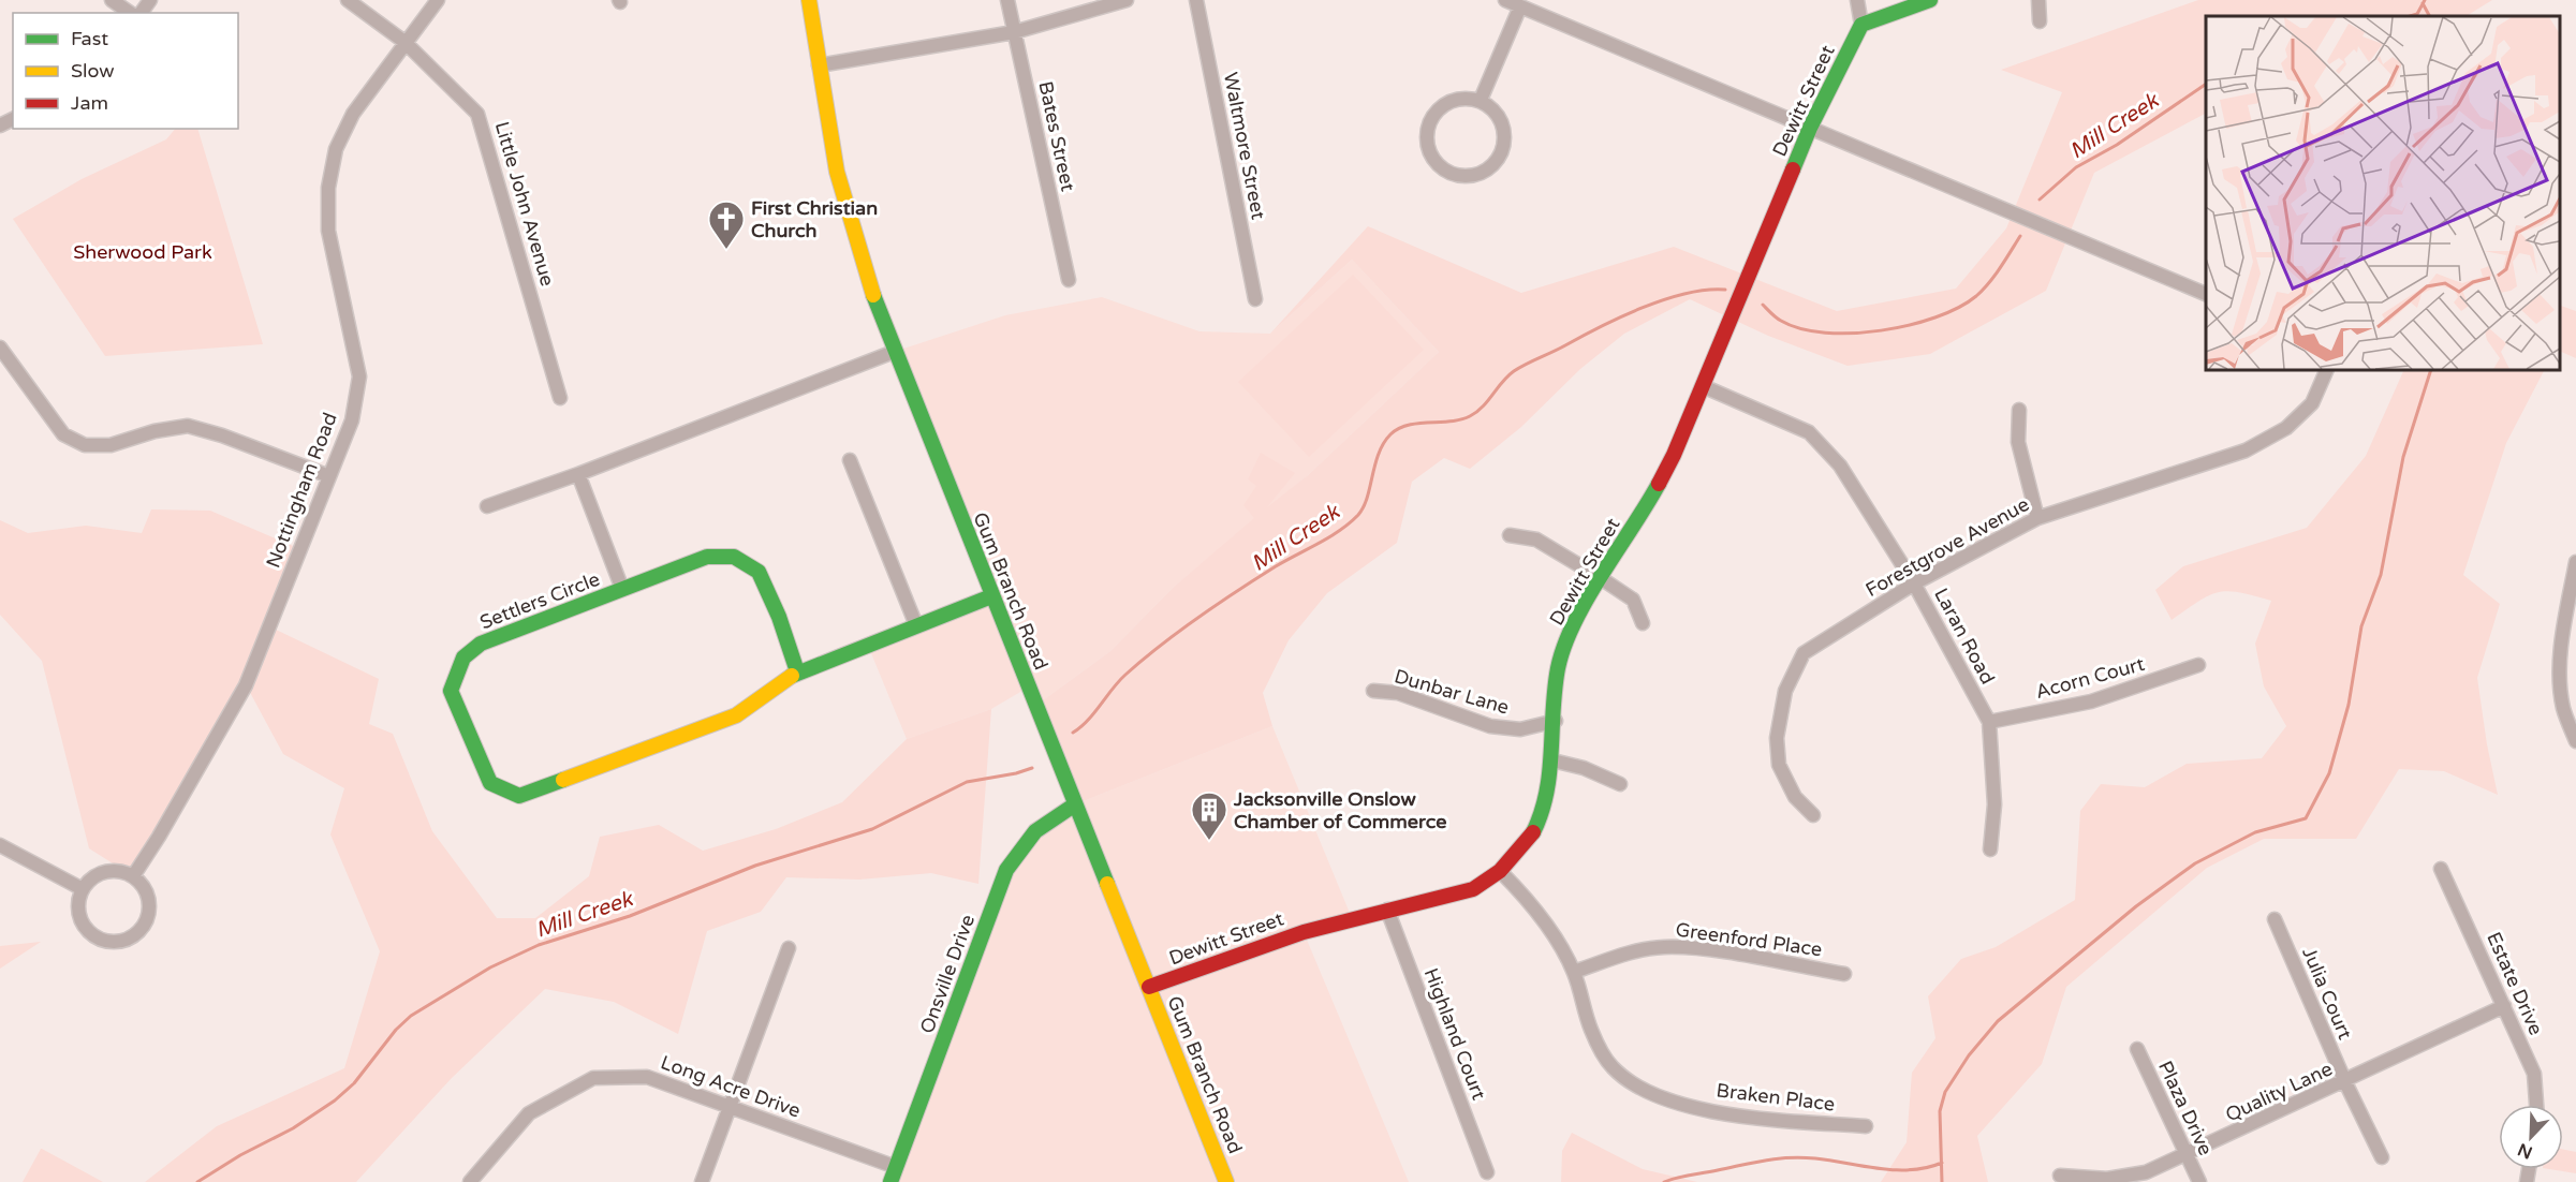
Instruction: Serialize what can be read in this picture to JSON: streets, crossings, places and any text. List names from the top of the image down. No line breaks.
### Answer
{"streets":{"street":["Dewitt Street","Bates Street","Waltmore Street","Little John Avenue","Nottingham Road","Forestgrove Avenue","Gum Branch Road","Settlers Circle","Laran Road","Acorn Court","Dunbar Lane","Greenford Place","Onsville Drive","Estate Drive","Julia Court","Highland Court","Long Acre Drive","Quality Lane","Braken Place","Plaza Drive"]},"crossings":[["Dewitt Street","Gum Branch Road"],["Dewitt Street","Laran Road"],["Dewitt Street","Dunbar Lane"],["Dewitt Street","Highland Court"],["Dewitt Street","Braken Place"],["Little John Avenue","Nottingham Road"],["Forestgrove Avenue","Laran Road"],["Gum Branch Road","Settlers Circle"],["Gum Branch Road","Onsville Drive"],["Laran Road","Acorn Court"],["Greenford Place","Braken Place"],["Onsville Drive","Long Acre Drive"],["Estate Drive","Quality Lane"],["Julia Court","Quality Lane"],["Quality Lane","Plaza Drive"]],"water":["Mill Creek"],"parks":["Sherwood Park"],"places":{"church":["First Christian Church"],"building":["Jacksonville Onslow Chamber of Commerce"]},"legend":["Fast","Slow","Jam"],"north":"bottom left"}
